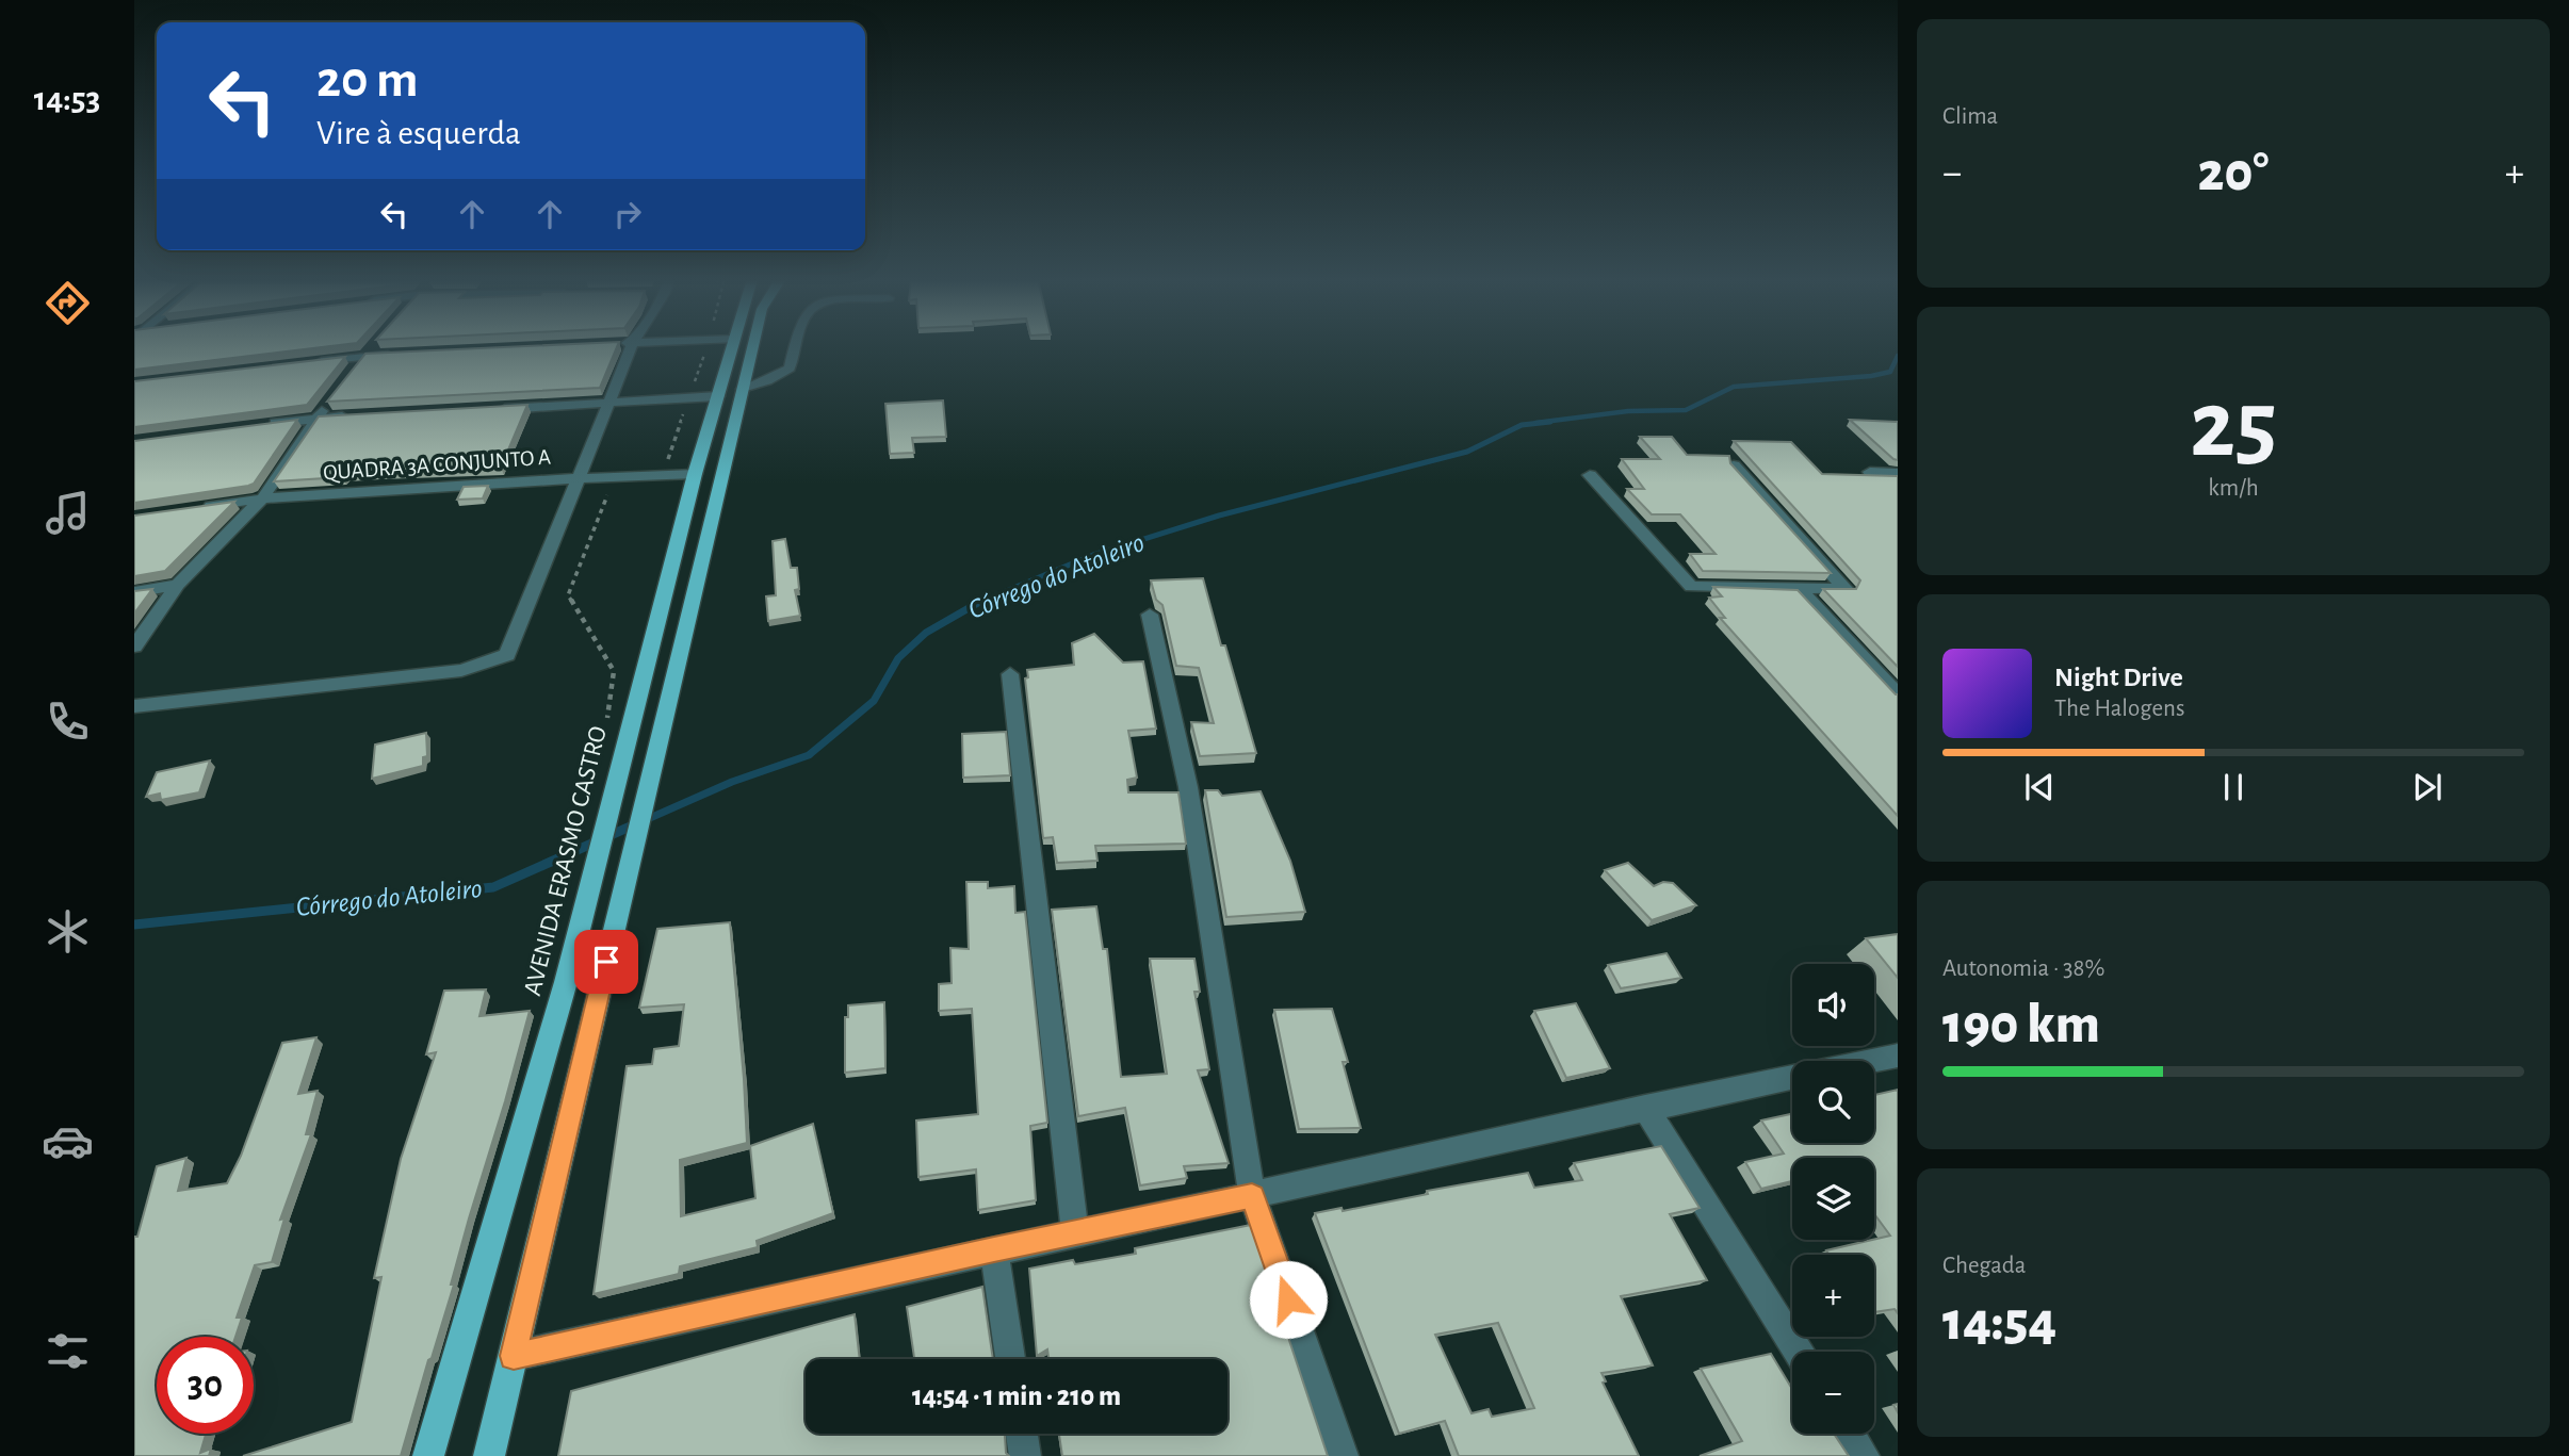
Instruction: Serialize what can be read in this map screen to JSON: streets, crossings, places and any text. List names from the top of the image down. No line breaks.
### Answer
{"streets":{"main road":["AVENIDA ERASMO CASTRO"],"street":["QUADRA 3A CONJUNTO A"]},"water":["Córrego do Atoleiro"],"page":{"tabs":"14:53","tile":["Clima",["25","km/h"],["Autonomia · 38%","190 km"],["Chegada","14:54"]],"turn":["20 m","Vire à esquerda"],"heat":["−","20°","+"],"song":["Night Drive","The Halogens"],"map_buttons":["+","−"],"limit":"30","trip":"14:54 · 1 min · 210 m"}}
